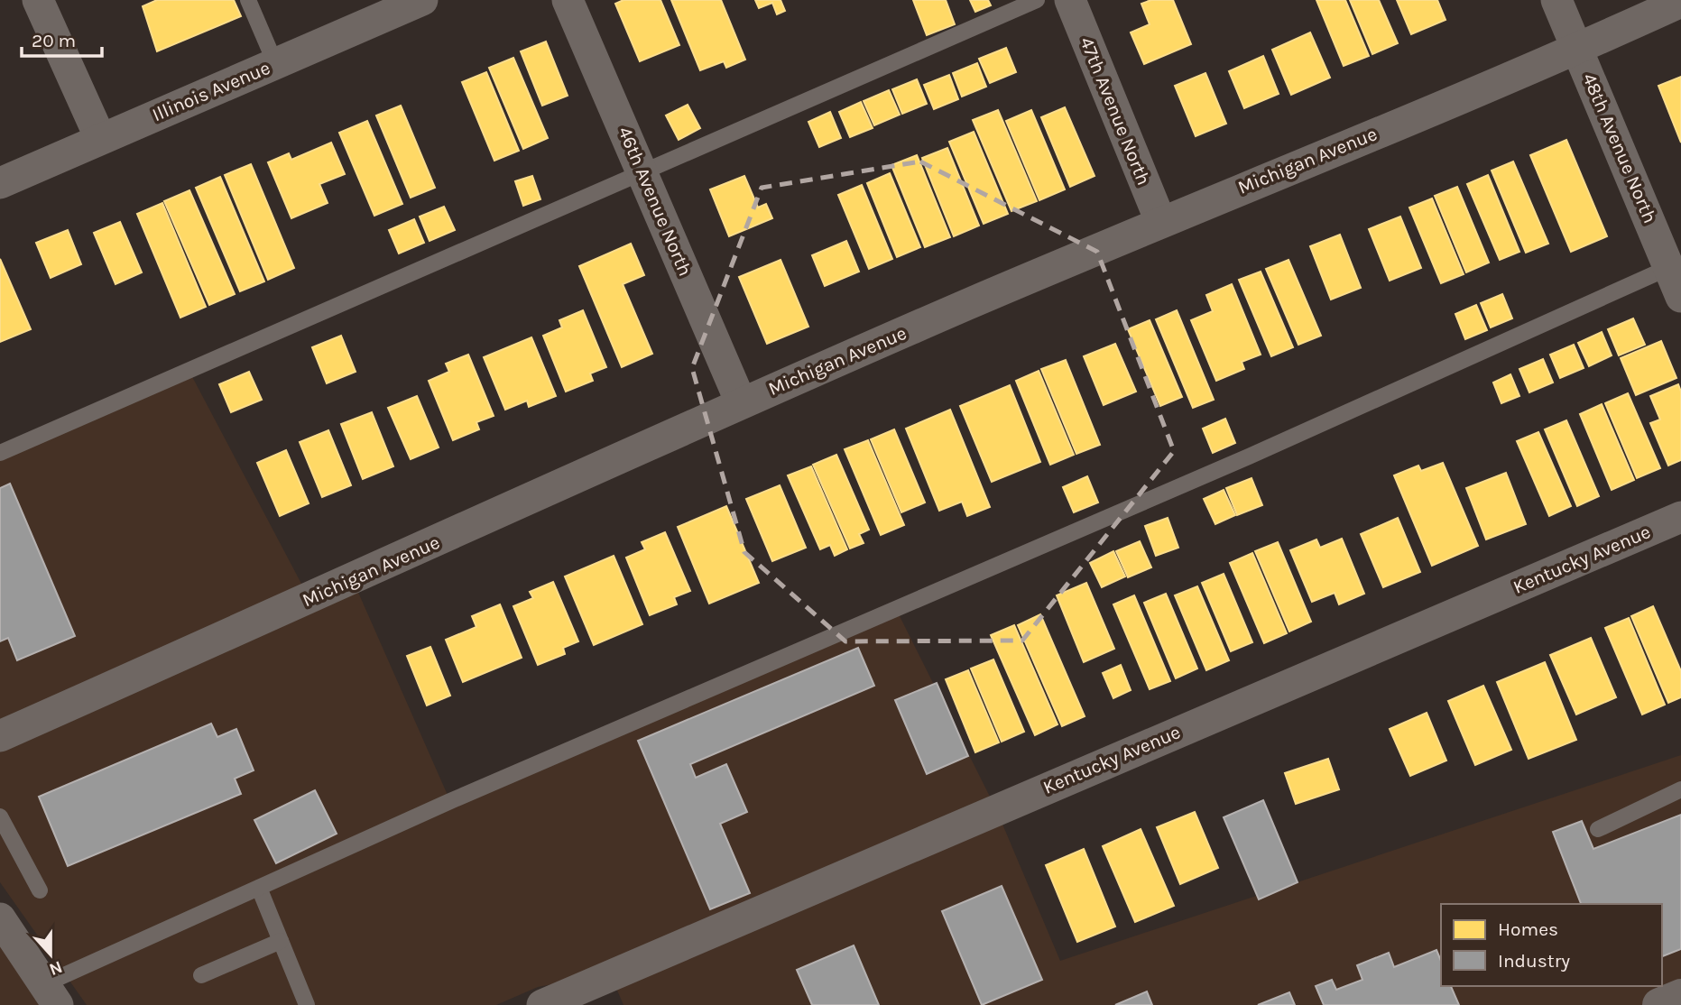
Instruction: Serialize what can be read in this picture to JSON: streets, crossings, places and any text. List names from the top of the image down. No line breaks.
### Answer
{"streets":{"street":["Illinois Avenue","47th Avenue North","48th Avenue North","Michigan Avenue","46th Avenue North","Kentucky Avenue"]},"crossings":[["47th Avenue North","Michigan Avenue"],["48th Avenue North","Michigan Avenue"],["Michigan Avenue","46th Avenue North"]],"legend":["Homes","Industry"],"scale_bar":"20 m","north":"bottom"}
